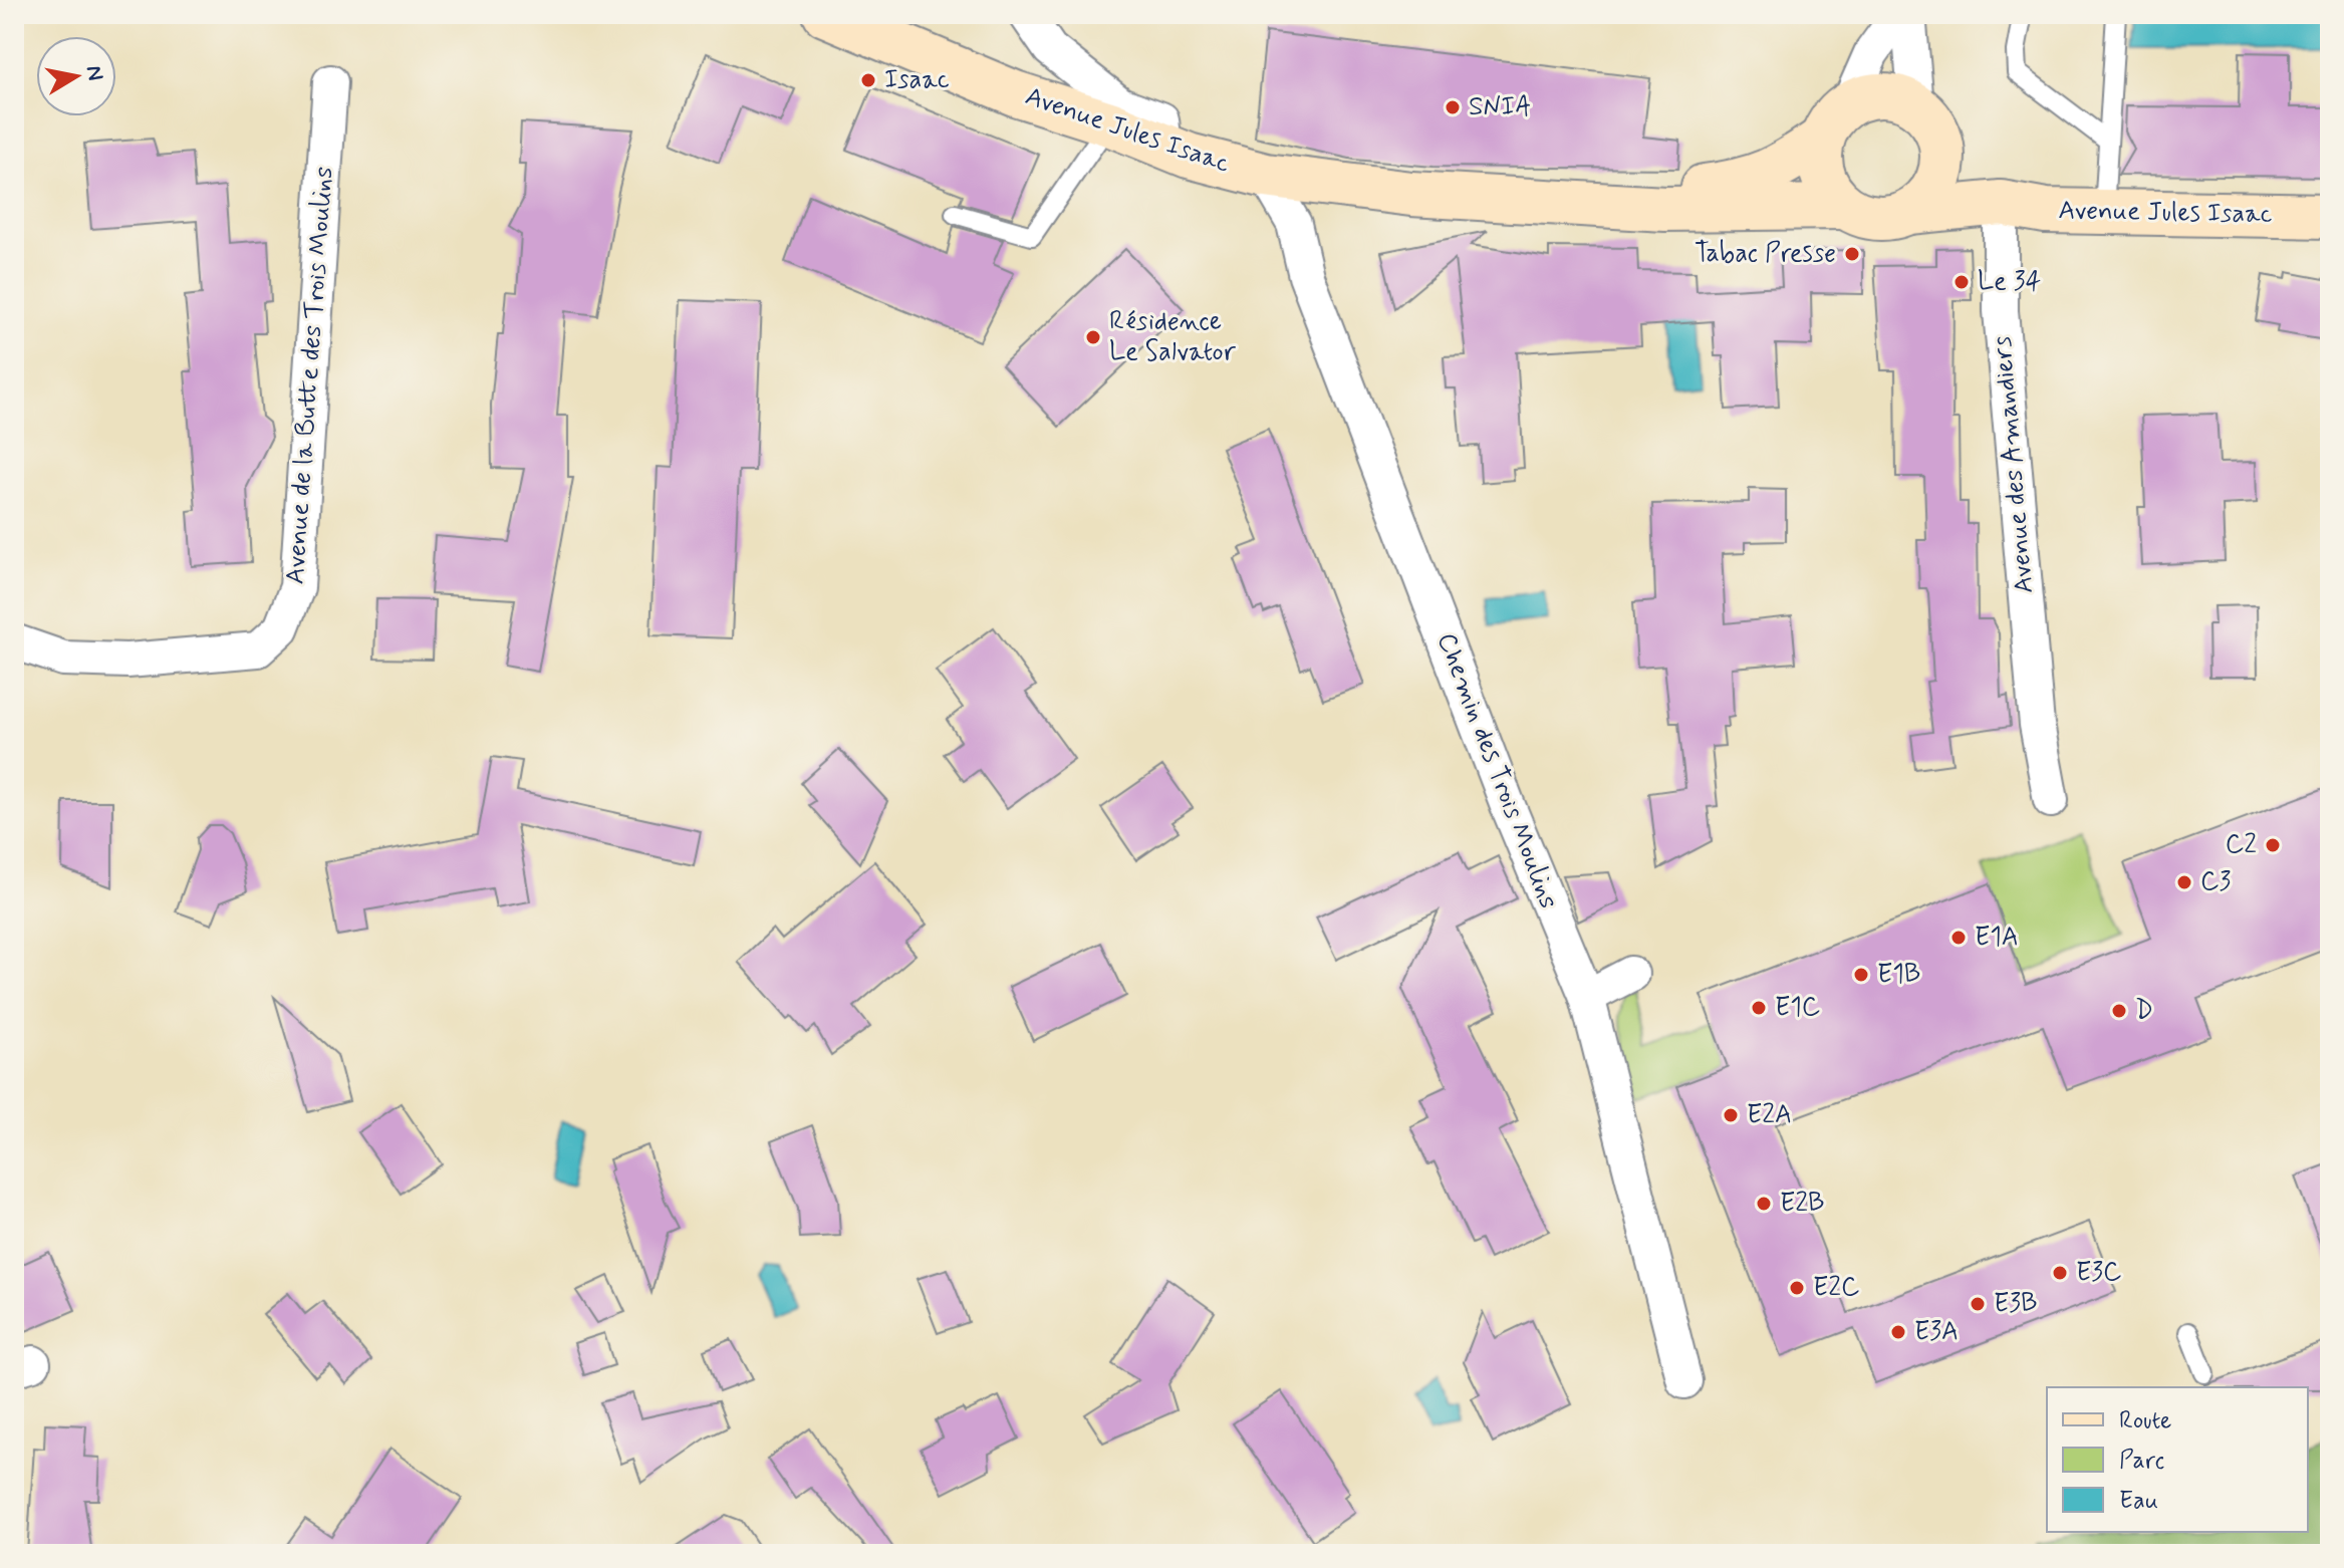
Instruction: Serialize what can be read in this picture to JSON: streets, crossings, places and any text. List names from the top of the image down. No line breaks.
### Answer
{"streets":{"main road":["Avenue Jules Isaac"],"street":["Avenue de la Butte des Trois Moulins","Avenue des Amandiers","Chemin des Trois Moulins"]},"crossings":[["Avenue Jules Isaac","Avenue des Amandiers"],["Avenue Jules Isaac","Chemin des Trois Moulins"]],"places":["Isaac","SNIA","Tabac Presse","Le 34","Résidence Le Salvator","C2","C3","E1A","E1B","E1C","D","E2A","E2B","E3C","E2C","E3B","E3A"],"legend":["Route","Parc","Eau"],"north":"right"}
